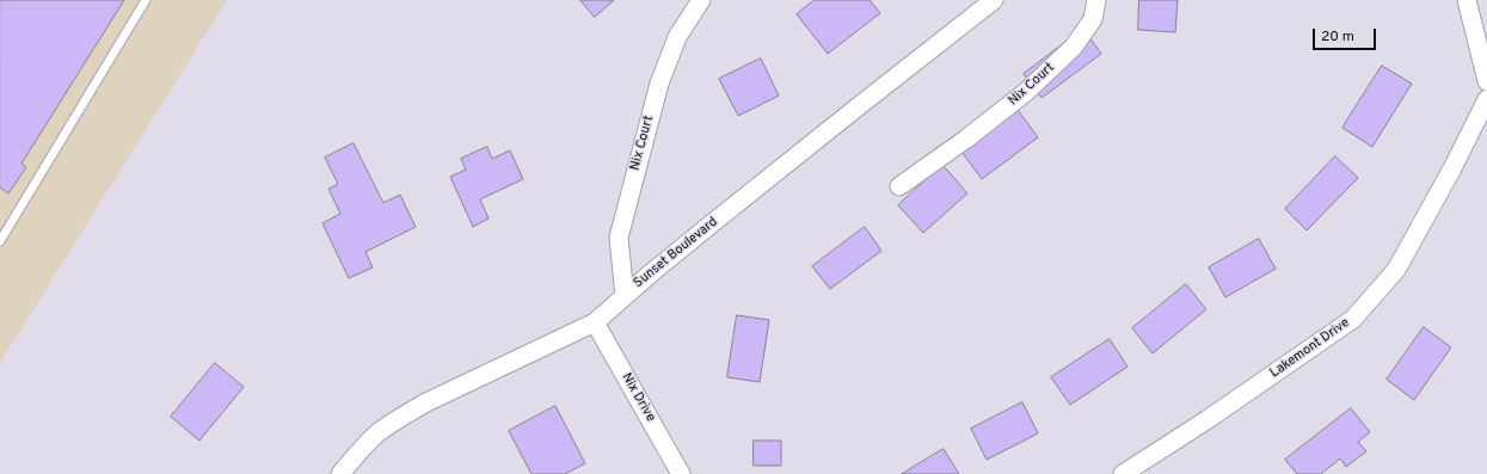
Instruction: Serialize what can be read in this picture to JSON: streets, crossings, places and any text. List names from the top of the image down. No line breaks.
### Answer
{"streets":{"street":["Nix Court","Sunset Boulevard","Lakemont Drive","Nix Drive"]},"crossings":[["Nix Court","Sunset Boulevard"],["Sunset Boulevard","Nix Drive"]],"scale_bar":"20 m"}
